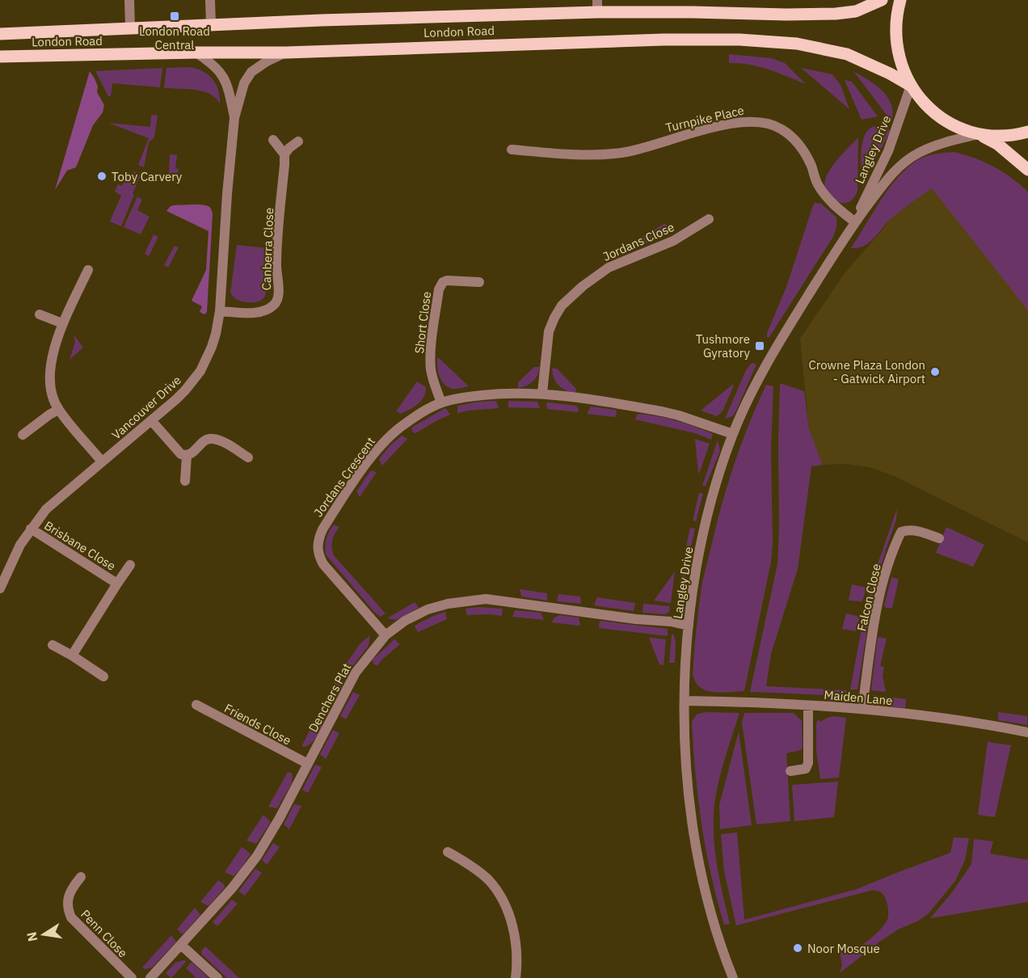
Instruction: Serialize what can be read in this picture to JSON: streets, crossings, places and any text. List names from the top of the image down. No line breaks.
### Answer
{"streets":{"main road":["London Road"],"street":["Turnpike Place","Langley Drive","Jordans Close","Canberra Close","Short Close","Vancouver Drive","Jordans Crescent","Brisbane Close","Falcon Close","Denchers Plat","Maiden Lane","Friends Close","Penn Close"]},"crossings":[["London Road","Langley Drive"],["London Road","Vancouver Drive"],["Turnpike Place","Langley Drive"],["Langley Drive","Jordans Crescent"],["Langley Drive","Denchers Plat"],["Langley Drive","Maiden Lane"],["Jordans Close","Jordans Crescent"],["Canberra Close","Vancouver Drive"],["Short Close","Jordans Crescent"],["Vancouver Drive","Brisbane Close"],["Jordans Crescent","Denchers Plat"],["Falcon Close","Maiden Lane"],["Denchers Plat","Friends Close"]],"places":{"transit":["London Road Central","Tushmore Gyratory"],"other":["Toby Carvery","Crowne Plaza London - Gatwick Airport","Noor Mosque"]},"north":"left"}
